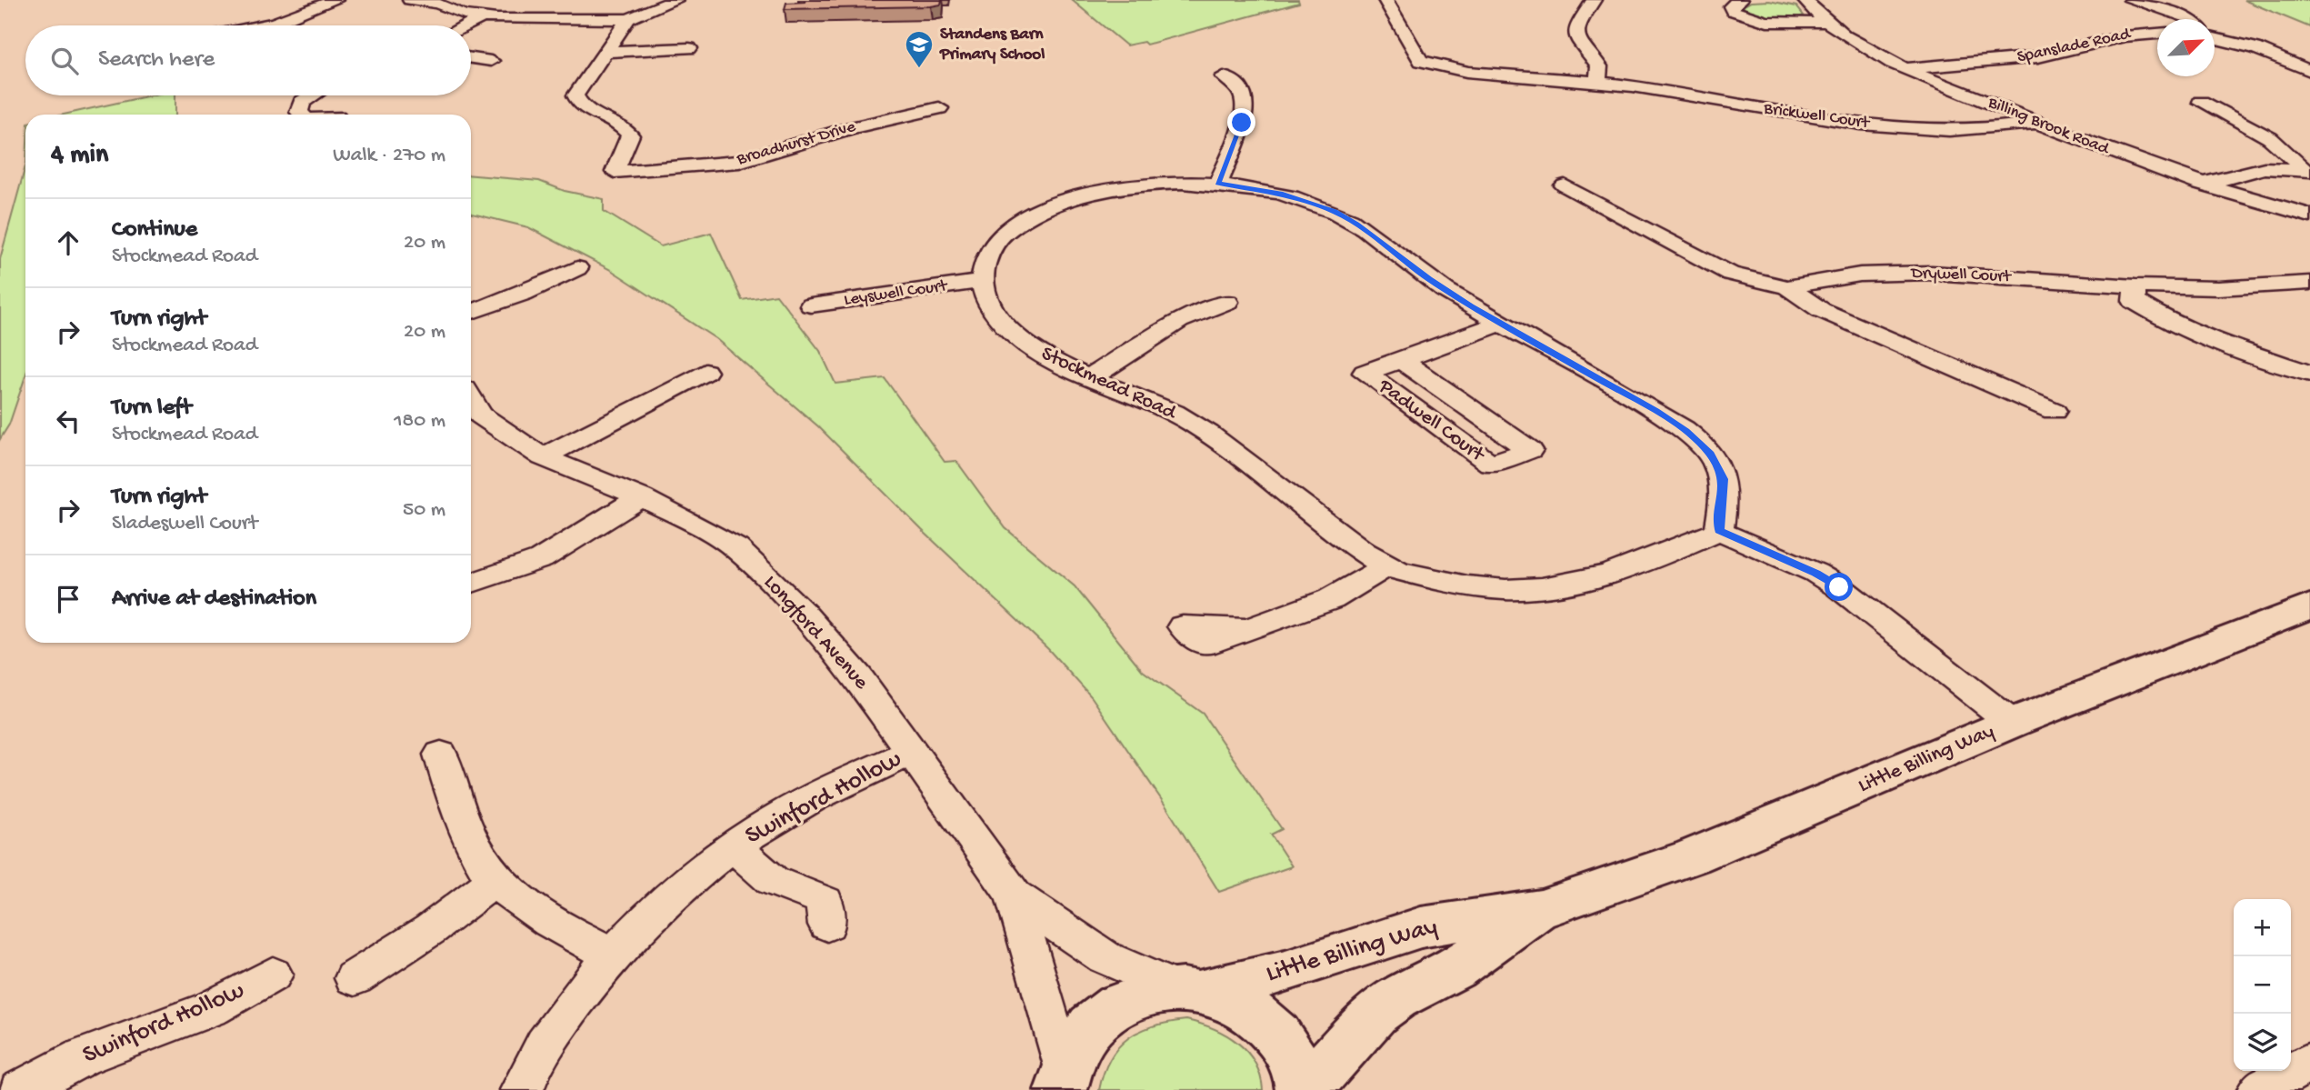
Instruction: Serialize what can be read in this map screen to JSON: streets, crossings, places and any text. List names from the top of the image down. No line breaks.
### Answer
{"streets":{"street":["Spanslade Road","Brickwell Court","Billing Brook Road","Broadhurst Drive","Drywell Court","Leyswell Court","Stockmead Road","Padwell Court","Longford Avenue","Little Billing Way","Swinford Hollow"]},"crossings":[["Spanslade Road","Billing Brook Road"],["Brickwell Court","Billing Brook Road"],["Leyswell Court","Stockmead Road"],["Longford Avenue","Little Billing Way"],["Longford Avenue","Swinford Hollow"]],"places":{"school or university":["Standens Barn Primary School"]},"north":"top right","page":{"search":"Search here","heading":["4 min","Walk · 270 m"],"list":[["Continue","Stockmead Road","20 m"],["Turn right","Stockmead Road","20 m"],["Turn left","Stockmead Road","180 m"],["Turn right","Sladeswell Court","50 m"],"Arrive at destination"],"map_buttons":["+","−"]}}
